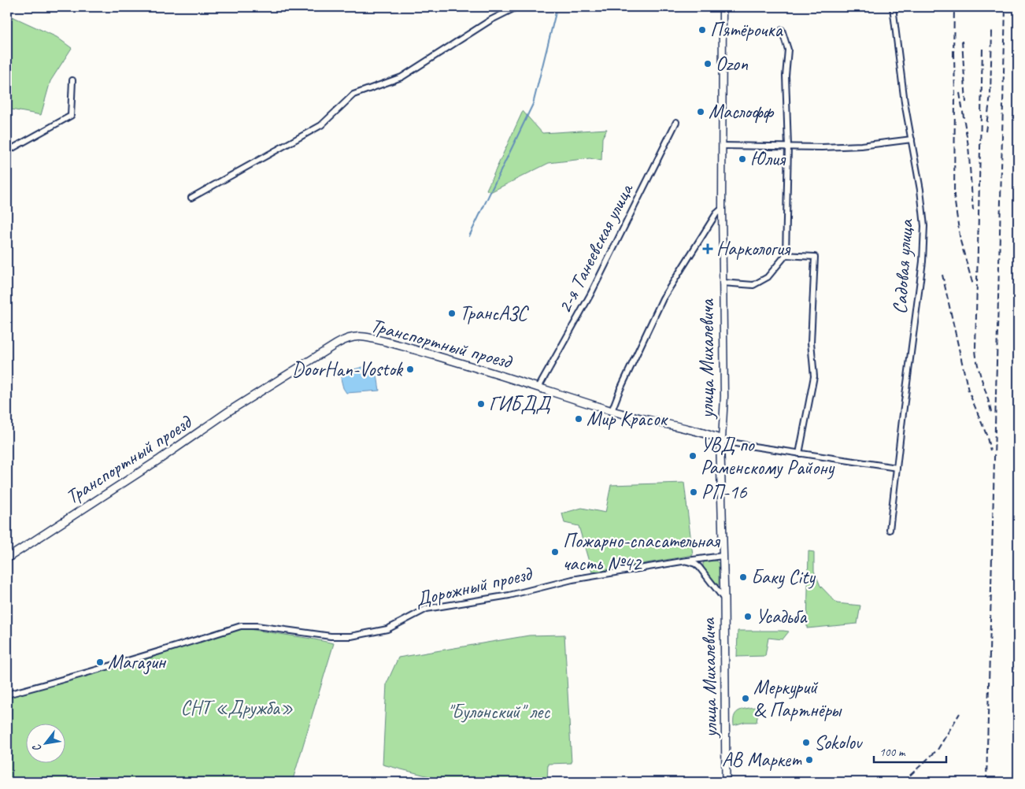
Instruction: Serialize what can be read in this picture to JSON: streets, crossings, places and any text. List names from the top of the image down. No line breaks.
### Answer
{"streets":{"main road":["Транспортный проезд","улица Михалевича"],"street":["2-я Танеевская улица","Садовая улица","Дорожный проезд"]},"crossings":[["2-я Танеевская улица","Транспортный проезд"],["Садовая улица","Транспортный проезд"],["Транспортный проезд","улица Михалевича"],["улица Михалевича","Дорожный проезд"]],"parks":["СНТ «Дружба»","\"Булонский\" лес"],"places":{"other":["Пятёрочка","Ozon","Маслофф","Юлия","ТрансАЗС","DoorHan-Vostok","ГИБДД","Мир Красок","УВД по Раменскому Району","РП-16","Пожарно-спасательная часть №42","Баку City","Усадьба","Магазин","Меркурий & Партнёры","Sokolov","АВ Маркет"],"health":["Наркология"]},"scale_bar":"100 m","north":"bottom left"}
